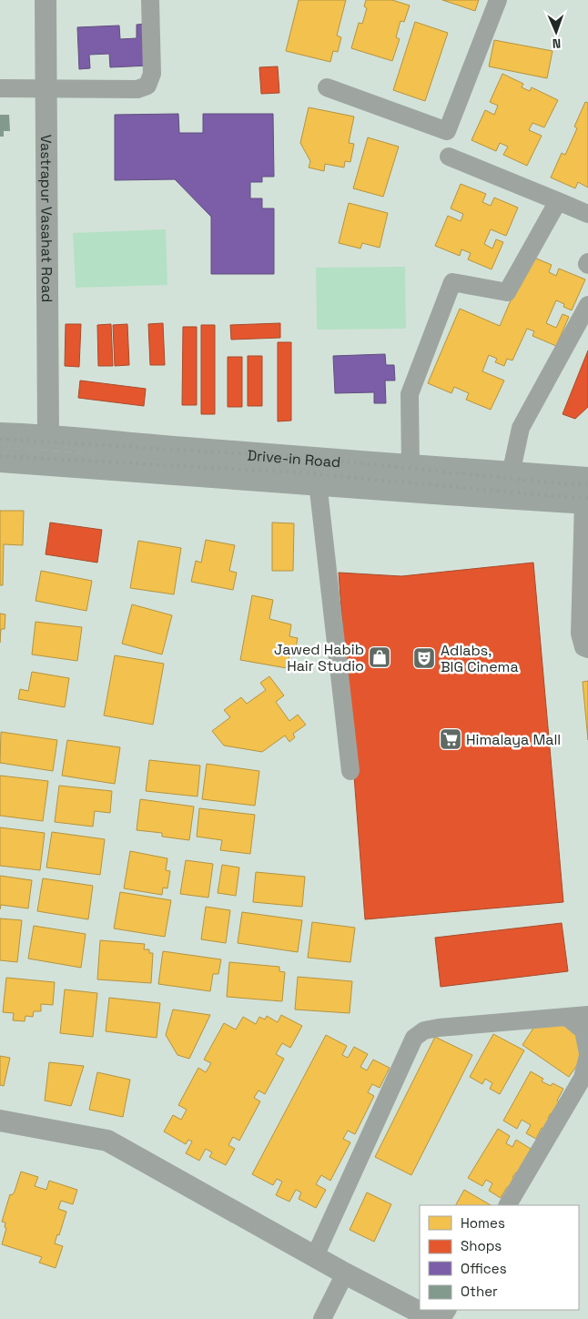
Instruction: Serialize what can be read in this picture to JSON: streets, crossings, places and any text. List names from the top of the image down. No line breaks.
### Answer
{"streets":{"main road":["Drive-in Road"],"street":["Vastrapur Vasahat Road"]},"crossings":[["Vastrapur Vasahat Road","Drive-in Road"]],"places":{"shop":["Jawed Habib Hair Studio"],"theatre":["Adlabs, BIG Cinema"],"supermarket":["Himalaya Mall"]},"legend":["Homes","Shops","Offices","Other"],"north":"bottom"}
